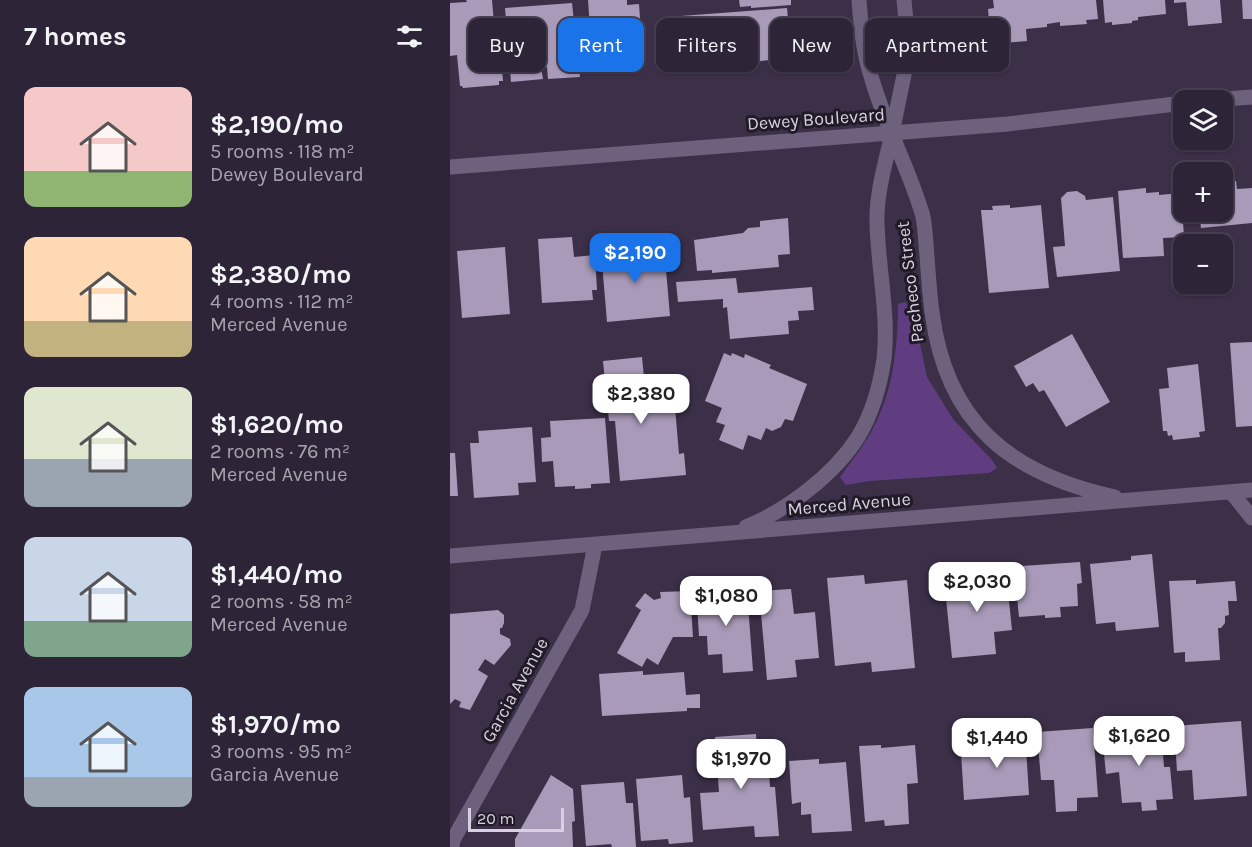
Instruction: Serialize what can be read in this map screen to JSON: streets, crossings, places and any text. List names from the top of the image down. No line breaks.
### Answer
{"streets":{"street":["Dewey Boulevard","Pacheco Street","Merced Avenue","Garcia Avenue"]},"crossings":[["Dewey Boulevard","Pacheco Street"],["Pacheco Street","Merced Avenue"],["Merced Avenue","Garcia Avenue"]],"scale_bar":"20 m","page":{"heading":"7 homes","chip":["Buy","Rent","Filters","New","Apartment"],"list":[{"name":"$2,190/mo","note":"5 rooms · 118 m² · Dewey Boulevard"},{"name":"$2,380/mo","note":"4 rooms · 112 m² · Merced Avenue"},{"name":"$1,620/mo","note":"2 rooms · 76 m² · Merced Avenue"},{"name":"$1,440/mo","note":"2 rooms · 58 m² · Merced Avenue"},{"name":"$1,970/mo","note":"3 rooms · 95 m² · Garcia Avenue"}],"map_buttons":["+","−"],"price":["$2,190","$2,380","$2,030","$1,080","$1,620","$1,440","$1,970"],"scale":"20 m"}}
